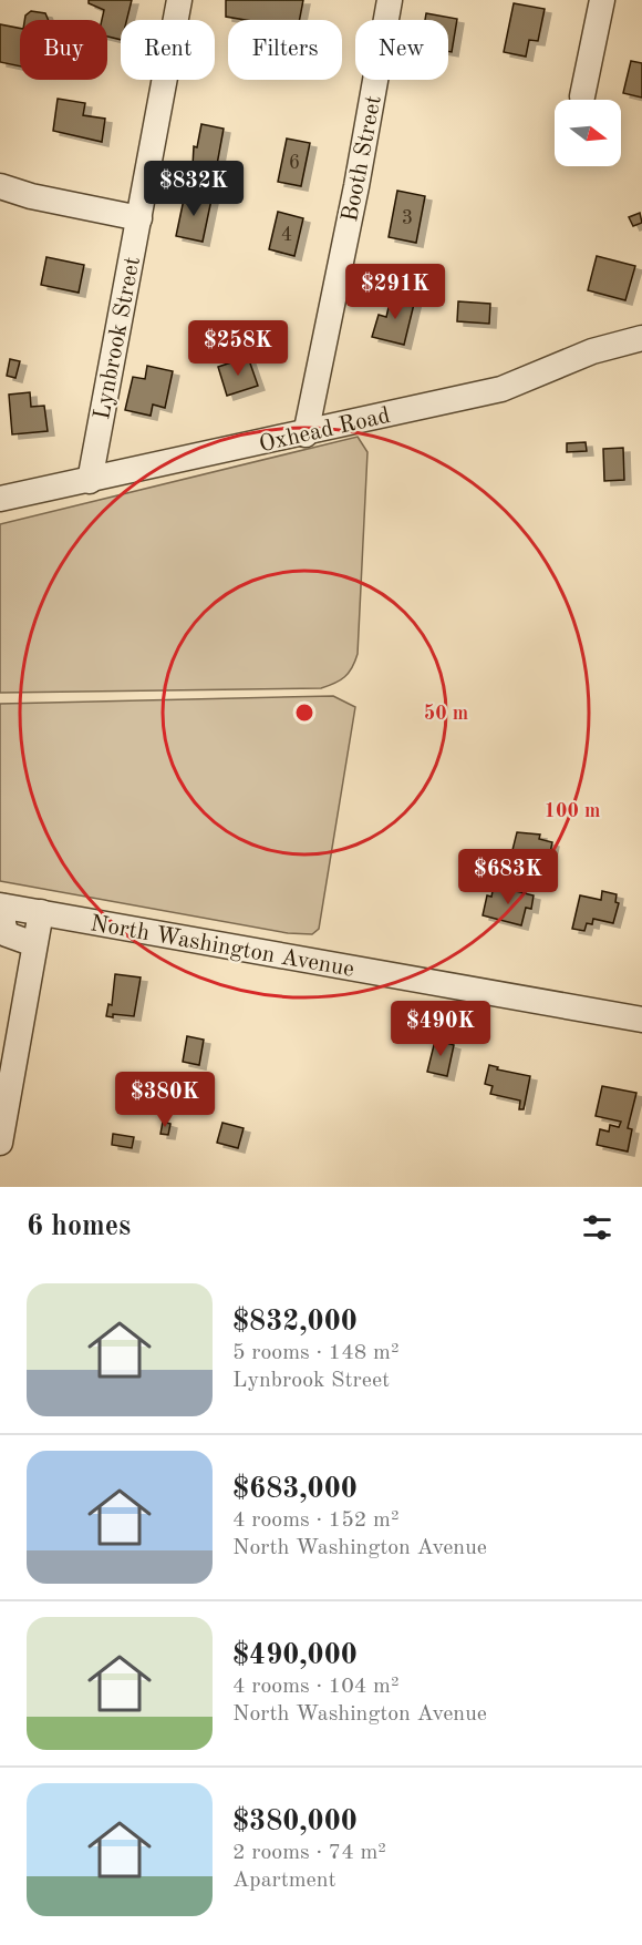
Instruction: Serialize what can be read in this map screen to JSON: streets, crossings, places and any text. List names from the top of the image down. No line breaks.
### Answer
{"streets":{"street":["Booth Street","Lynbrook Street","Oxhead Road","North Washington Avenue"]},"crossings":[["Booth Street","Oxhead Road"],["Lynbrook Street","Oxhead Road"]],"house_numbers":["6","3","4"],"north":"right","page":{"chip":["Buy","Rent","Filters","New"],"price":["$832K","$291K","$258K","$683K","$490K","$380K"],"heading":"6 homes","list":[{"name":"$832,000","note":"5 rooms · 148 m² · Lynbrook Street"},{"name":"$683,000","note":"4 rooms · 152 m² · North Washington Avenue"},{"name":"$490,000","note":"4 rooms · 104 m² · North Washington Avenue"},{"name":"$380,000","note":"2 rooms · 74 m² · Apartment"}]},"rings":["50 m","100 m"]}
